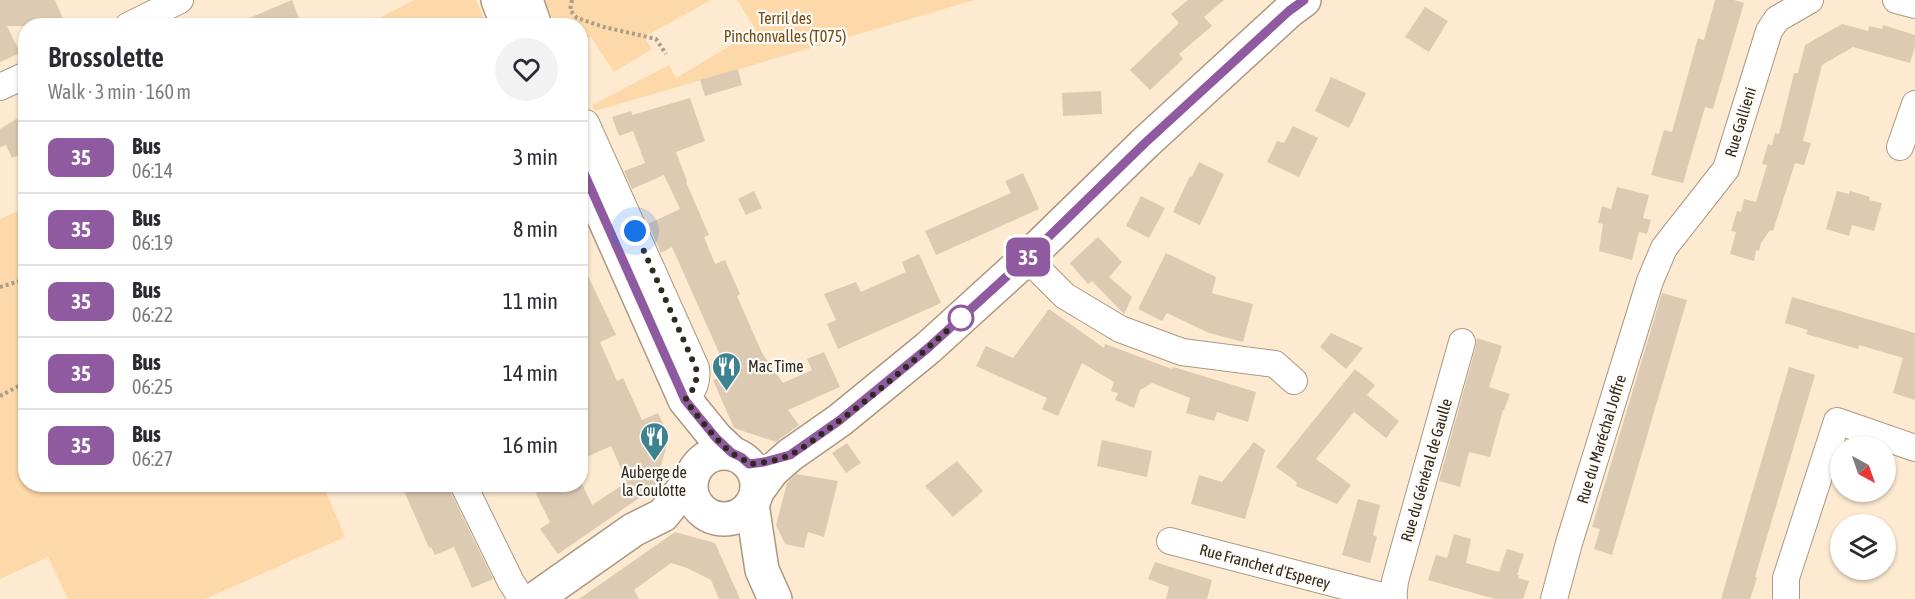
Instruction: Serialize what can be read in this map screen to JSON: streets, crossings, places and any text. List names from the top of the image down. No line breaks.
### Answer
{"streets":{"street":["Rue Gallieni","Rue du Maréchal Joffre","Rue du Général de Gaulle","Rue Franchet d'Esperey"]},"crossings":[["Rue Gallieni","Rue du Maréchal Joffre"],["Rue du Général de Gaulle","Rue Franchet d'Esperey"]],"parks":["Terril des Pinchonvalles (T075)"],"places":{"restaurant":["Mac Time","Auberge de la Coulotte"]},"lines":["bus line 35"],"north":"bottom right","page":{"on_map":"35","heading":["Brossolette","Walk · 3 min · 160 m"],"list":[{"mark":"35","name":"Bus","note":"06:14","value":"3 min"},{"mark":"35","name":"Bus","note":"06:19","value":"8 min"},{"mark":"35","name":"Bus","note":"06:22","value":"11 min"},{"mark":"35","name":"Bus","note":"06:25","value":"14 min"},{"mark":"35","name":"Bus","note":"06:27","value":"16 min"}]}}
